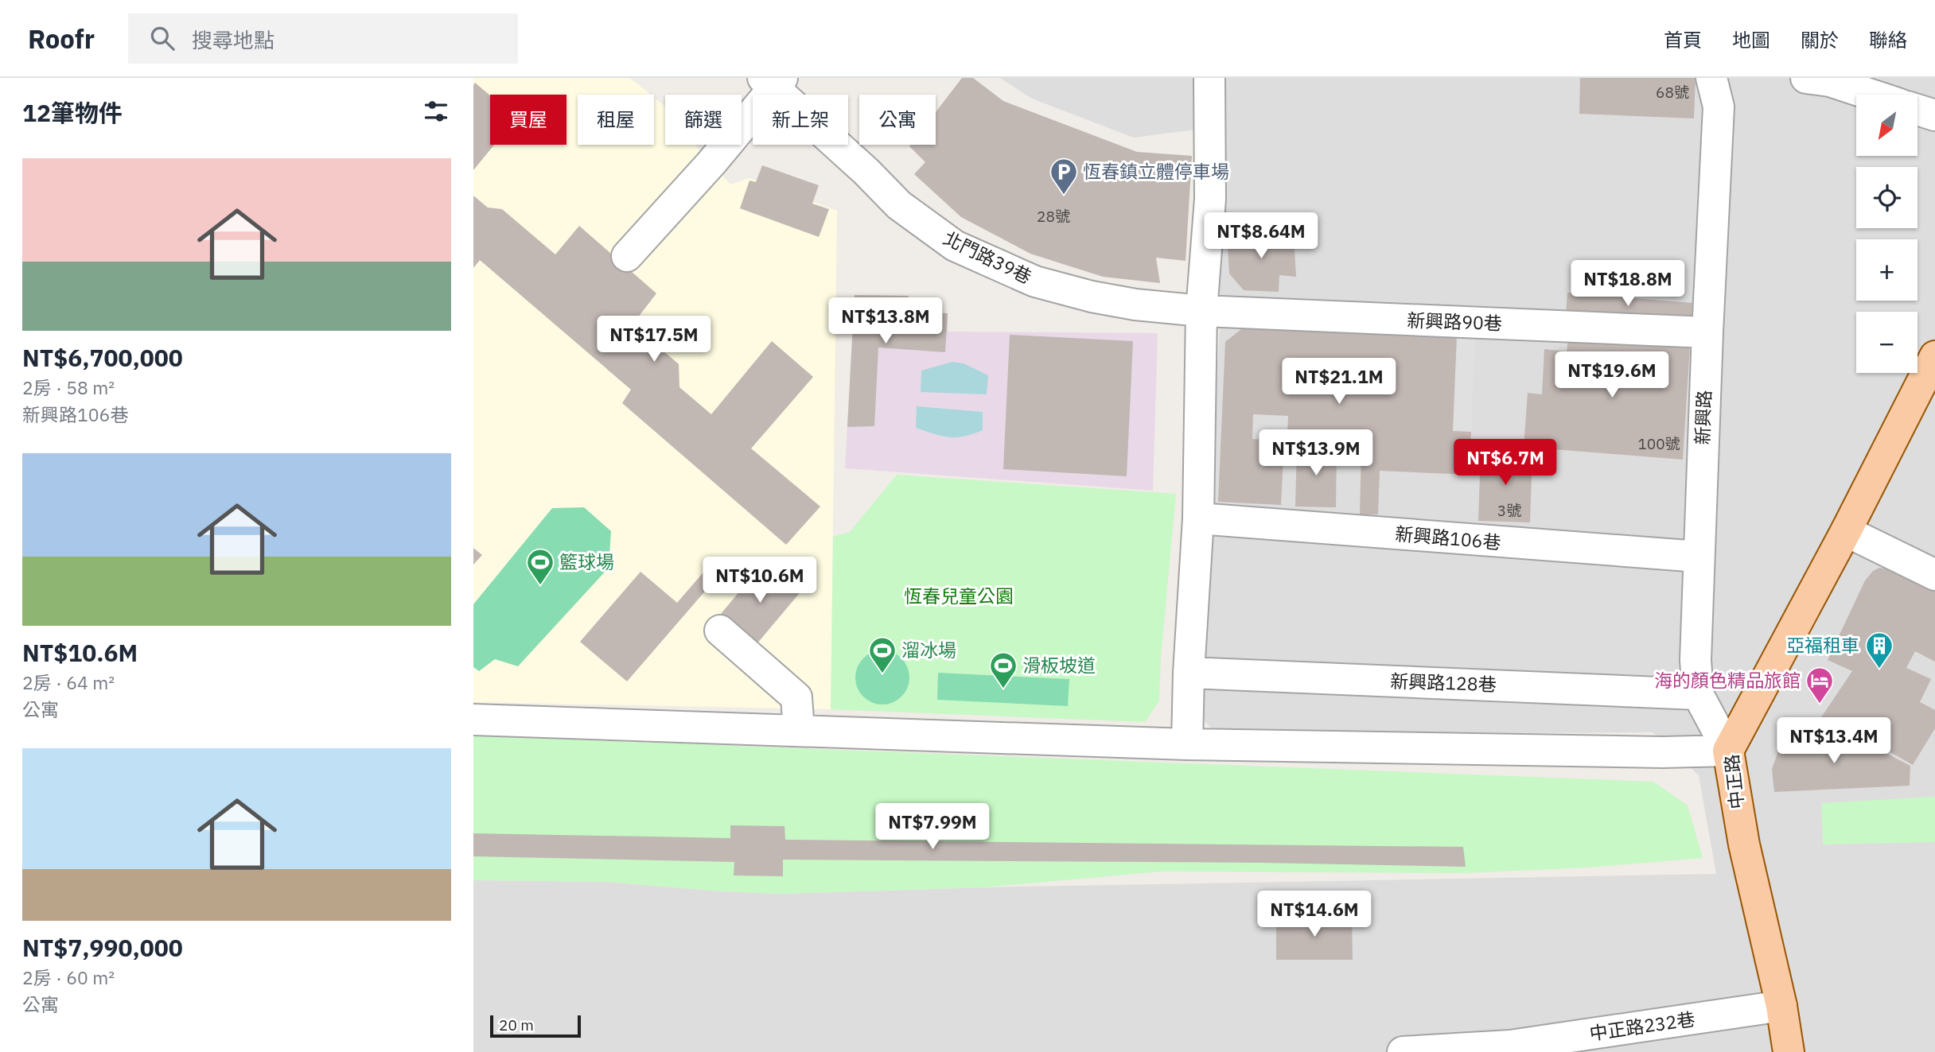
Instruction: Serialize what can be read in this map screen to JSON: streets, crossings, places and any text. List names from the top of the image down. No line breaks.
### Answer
{"streets":{"main road":["中正路"],"street":["北門路39巷","新興路90巷","新興路","新興路106巷","新興路128巷","中正路232巷"]},"crossings":[["北門路39巷","新興路90巷"],["新興路90巷","新興路"],["新興路","新興路106巷"],["新興路","新興路128巷"],["新興路","中正路"],["中正路","中正路232巷"]],"parks":["恆春兒童公園"],"places":{"parking":["恆春鎮立體停車場"],"sports":["籃球場","溜冰場","滑板坡道"],"building":["亞福租車"],"hotel":["海的顏色精品旅館"]},"house_numbers":["68號","28號","100號","3號"],"scale_bar":"20 m","north":"bottom left","page":{"header":"Roofr","search":"搜尋地點","nav":["首頁","地圖","關於","聯絡"],"heading":"12筆物件","map_buttons":["+","−"],"chip":["買屋","租屋","篩選","新上架","公寓"],"list":[{"name":"NT$6,700,000","note":"2房 · 58 m² · 新興路106巷"},{"name":"NT$10.6M","note":"2房 · 64 m² · 公寓"},{"name":"NT$7,990,000","note":"2房 · 60 m² · 公寓"}],"price":["NT$8.64M","NT$18.8M","NT$13.8M","NT$17.5M","NT$19.6M","NT$21.1M","NT$13.9M","NT$6.7M","NT$10.6M","NT$13.4M","NT$7.99M","NT$14.6M"],"scale":"20 m"}}
